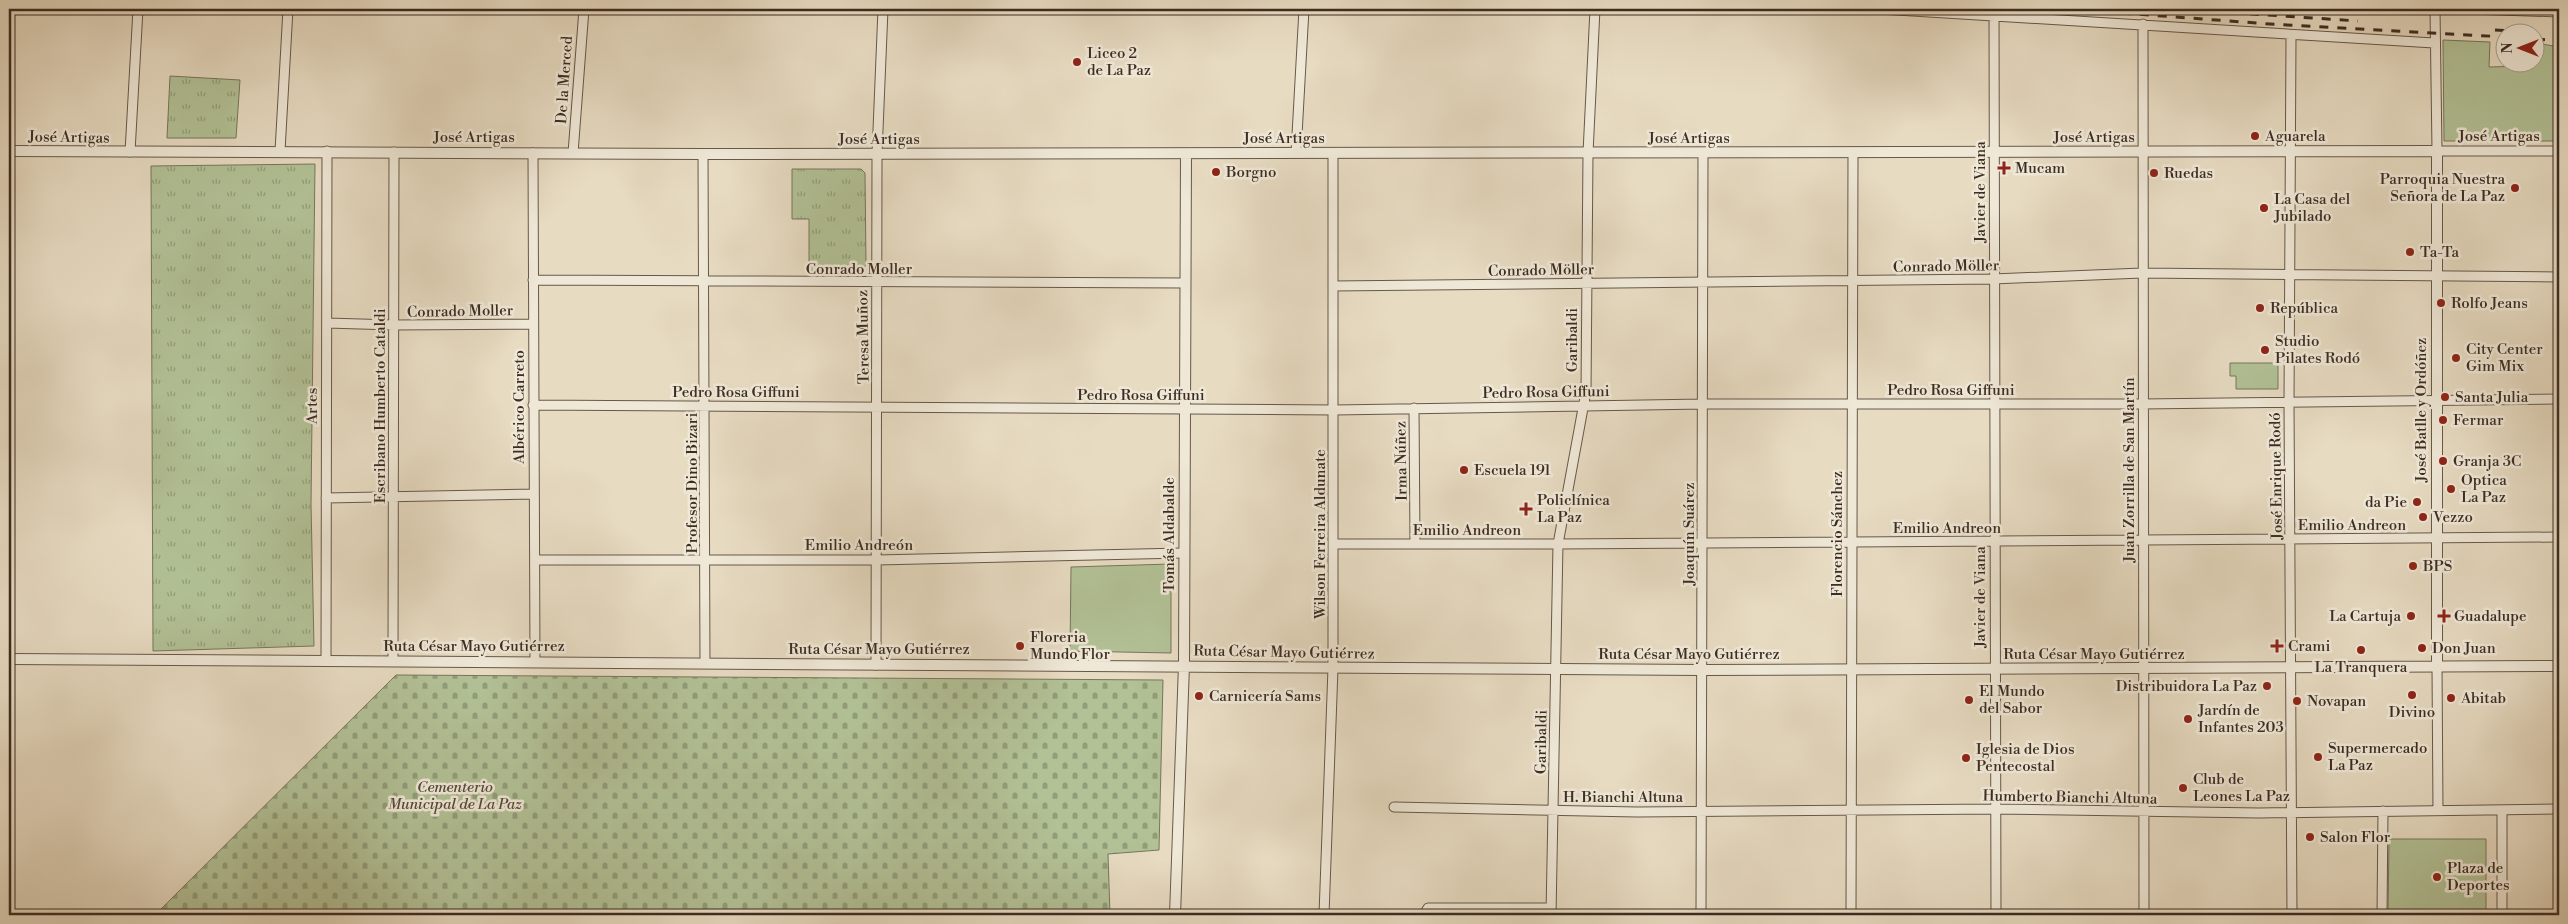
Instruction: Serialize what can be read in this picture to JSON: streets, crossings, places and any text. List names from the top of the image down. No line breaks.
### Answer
{"streets":{"street":["De la Merced","José Artigas","Javier de Viana","Conrado Möller","Conrado Moller","Teresa Muñoz","Garibaldi","Pedro Rosa Giffuni","Artes","Escribano Humberto Cataldi","Albérico Carreto","José Batlle y Ordóñez","Irma Núñez","Juan Zorrilla de San Martín","José Enrique Rodó","Profesor Dino Bizari","Emilio Andreon","Wilson Ferreira Aldunate","Joaquín Suárez","Florencio Sánchez","Tomás Aldabalde","Emilio Andreón","Ruta César Mayo Gutiérrez","H. Bianchi Altuna","Humberto Bianchi Altuna"]},"crossings":[["De la Merced","José Artigas"],["José Artigas","Javier de Viana"],["José Artigas","Teresa Muñoz"],["José Artigas","Garibaldi"],["José Artigas","Artes"],["José Artigas","Escribano Humberto Cataldi"],["José Artigas","Albérico Carreto"],["José Artigas","José Batlle y Ordóñez"],["José Artigas","Juan Zorrilla de San Martín"],["José Artigas","José Enrique Rodó"],["José Artigas","Profesor Dino Bizari"],["José Artigas","Wilson Ferreira Aldunate"],["José Artigas","Joaquín Suárez"],["José Artigas","Florencio Sánchez"],["José Artigas","Tomás Aldabalde"],["Javier de Viana","Conrado Möller"],["Javier de Viana","Pedro Rosa Giffuni"],["Javier de Viana","Emilio Andreon"],["Javier de Viana","Ruta César Mayo Gutiérrez"],["Javier de Viana","Humberto Bianchi Altuna"],["Conrado Möller","Garibaldi"],["Conrado Möller","José Batlle y Ordóñez"],["Conrado Möller","Juan Zorrilla de San Martín"],["Conrado Möller","José Enrique Rodó"],["Conrado Möller","Wilson Ferreira Aldunate"],["Conrado Möller","Joaquín Suárez"],["Conrado Möller","Florencio Sánchez"],["Conrado Moller","Teresa Muñoz"],["Conrado Moller","Artes"],["Conrado Moller","Escribano Humberto Cataldi"],["Conrado Moller","Albérico Carreto"],["Conrado Moller","Profesor Dino Bizari"],["Conrado Moller","Tomás Aldabalde"],["Teresa Muñoz","Pedro Rosa Giffuni"],["Teresa Muñoz","Emilio Andreón"],["Teresa Muñoz","Ruta César Mayo Gutiérrez"],["Garibaldi","Pedro Rosa Giffuni"],["Garibaldi","Emilio Andreon"],["Garibaldi","Ruta César Mayo Gutiérrez"],["Garibaldi","H. Bianchi Altuna"],["Pedro Rosa Giffuni","Albérico Carreto"],["Pedro Rosa Giffuni","José Batlle y Ordóñez"],["Pedro Rosa Giffuni","Irma Núñez"],["Pedro Rosa Giffuni","Juan Zorrilla de San Martín"],["Pedro Rosa Giffuni","José Enrique Rodó"],["Pedro Rosa Giffuni","Profesor Dino Bizari"],["Pedro Rosa Giffuni","Wilson Ferreira Aldunate"],["Pedro Rosa Giffuni","Joaquín Suárez"],["Pedro Rosa Giffuni","Florencio Sánchez"],["Pedro Rosa Giffuni","Tomás Aldabalde"],["Artes","Ruta César Mayo Gutiérrez"],["Escribano Humberto Cataldi","Ruta César Mayo Gutiérrez"],["Albérico Carreto","Emilio Andreón"],["Albérico Carreto","Ruta César Mayo Gutiérrez"],["José Batlle y Ordóñez","Emilio Andreon"],["José Batlle y Ordóñez","Ruta César Mayo Gutiérrez"],["José Batlle y Ordóñez","Humberto Bianchi Altuna"],["Irma Núñez","Emilio Andreon"],["Juan Zorrilla de San Martín","Emilio Andreon"],["Juan Zorrilla de San Martín","Ruta César Mayo Gutiérrez"],["Juan Zorrilla de San Martín","Humberto Bianchi Altuna"],["José Enrique Rodó","Emilio Andreon"],["José Enrique Rodó","Ruta César Mayo Gutiérrez"],["José Enrique Rodó","Humberto Bianchi Altuna"],["Profesor Dino Bizari","Emilio Andreón"],["Profesor Dino Bizari","Ruta César Mayo Gutiérrez"],["Emilio Andreon","Wilson Ferreira Aldunate"],["Emilio Andreon","Joaquín Suárez"],["Emilio Andreon","Florencio Sánchez"],["Wilson Ferreira Aldunate","Ruta César Mayo Gutiérrez"],["Joaquín Suárez","Ruta César Mayo Gutiérrez"],["Joaquín Suárez","H. Bianchi Altuna"],["Florencio Sánchez","Ruta César Mayo Gutiérrez"],["Florencio Sánchez","H. Bianchi Altuna"],["Florencio Sánchez","Humberto Bianchi Altuna"],["Tomás Aldabalde","Emilio Andreón"],["Tomás Aldabalde","Ruta César Mayo Gutiérrez"],["H. Bianchi Altuna","Humberto Bianchi Altuna"]],"parks":["Cementerio Municipal de La Paz"],"places":{"other":["Liceo 2 de La Paz","Aguarela","Borgno","Ruedas","Parroquia Nuestra Señora de La Paz","La Casa del Jubilado","Ta-Ta","Rolfo Jeans","República","Studio Pilates Rodó","City Center Gim Mix","Santa Julia","Fermar","Granja 3C","Escuela 191","Optica La Paz","da Pie","Vezzo","BPS","La Cartuja","Floreria Mundo Flor","Don Juan","La Tranquera","Distribuidora La Paz","Divino","Carnicería Sams","Abitab","El Mundo del Sabor","Novapan","Jardín de Infantes 203","Supermercado La Paz","Iglesia de Dios Pentecostal","Club de Leones La Paz","Salon Flor","Plaza de Deportes"],"health":["Mucam","Policlínica La Paz","Guadalupe","Crami"]},"north":"left"}
